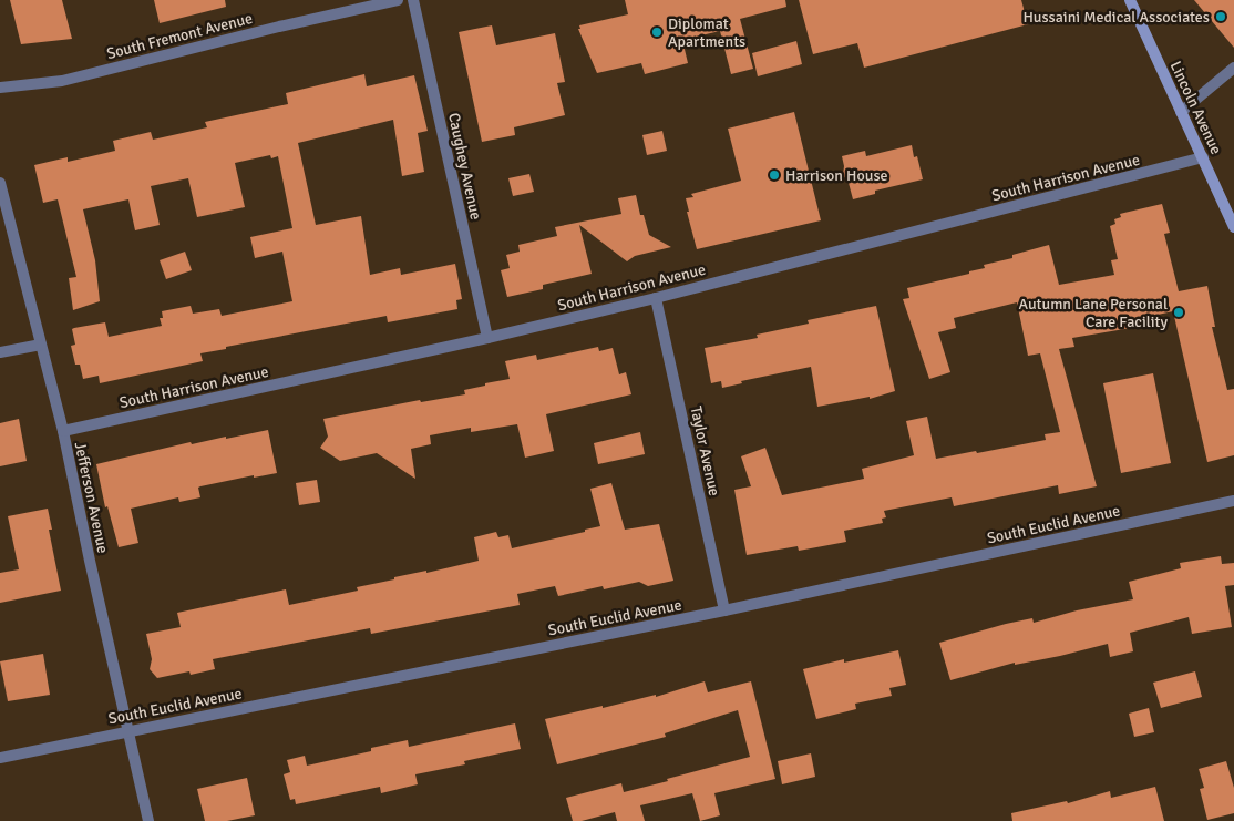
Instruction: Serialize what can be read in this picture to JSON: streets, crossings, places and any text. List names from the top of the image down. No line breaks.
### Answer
{"streets":{"street":["South Fremont Avenue","Lincoln Avenue","Caughey Avenue","South Harrison Avenue","Taylor Avenue","Jefferson Avenue","South Euclid Avenue"]},"crossings":[["Lincoln Avenue","South Harrison Avenue"],["Caughey Avenue","South Harrison Avenue"],["South Harrison Avenue","Taylor Avenue"],["South Harrison Avenue","Jefferson Avenue"],["Taylor Avenue","South Euclid Avenue"],["Jefferson Avenue","South Euclid Avenue"]],"places":["Hussaini Medical Associates","Diplomat Apartments","Harrison House","Autumn Lane Personal Care Facility"]}
